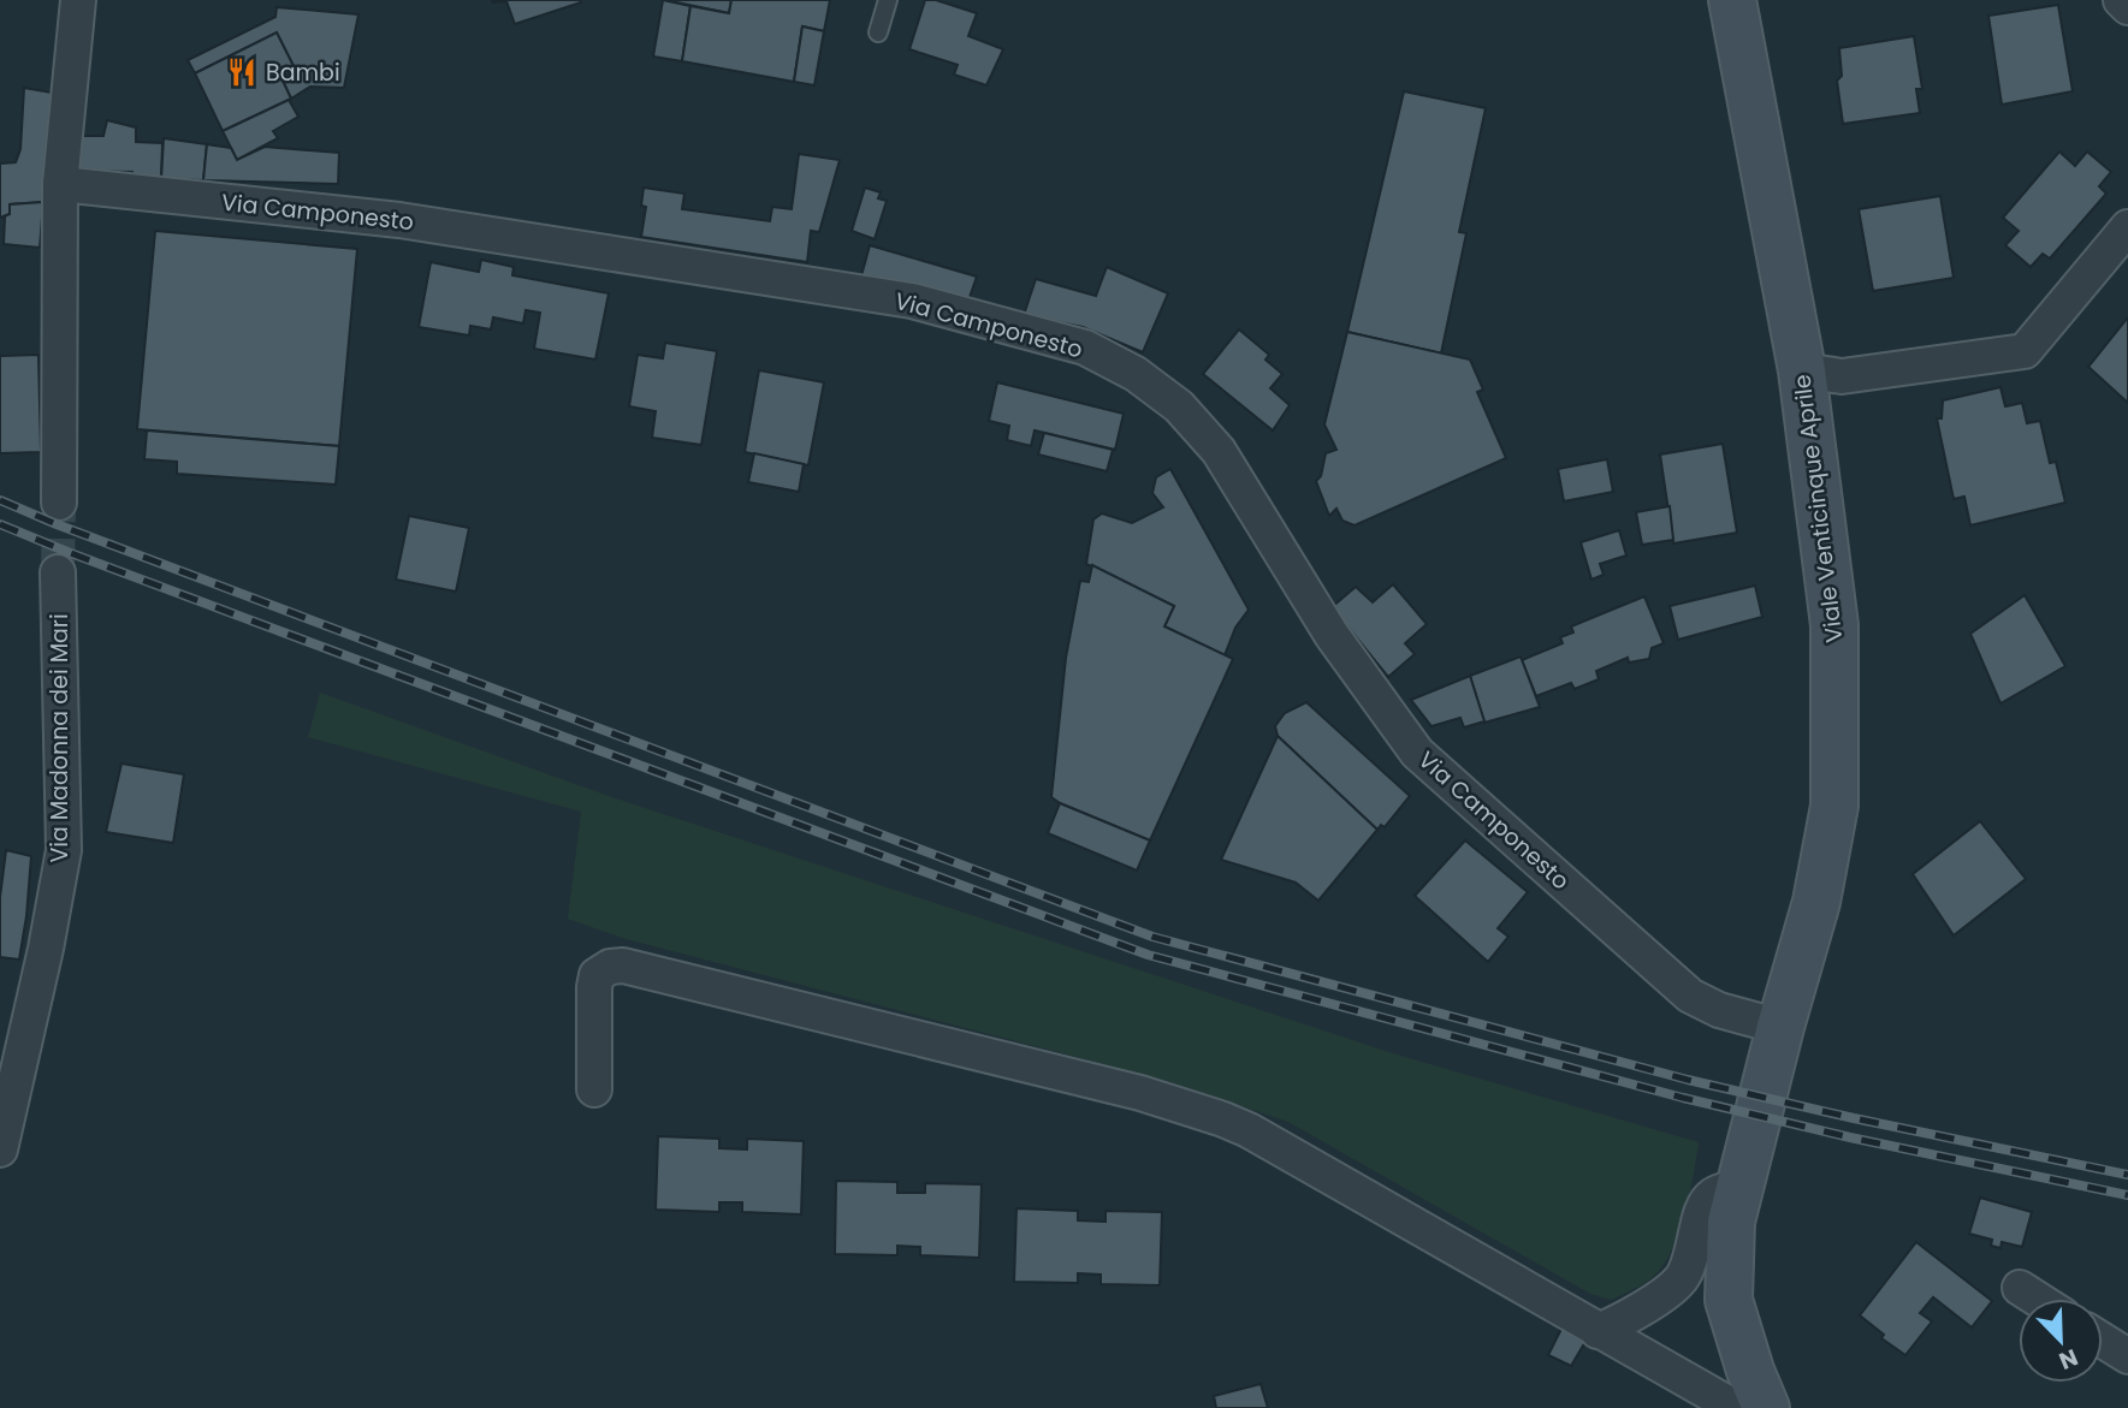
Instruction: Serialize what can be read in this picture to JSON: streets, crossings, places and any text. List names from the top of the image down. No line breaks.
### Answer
{"streets":{"main road":["Viale Venticinque Aprile"],"street":["Via Camponesto","Via Madonna dei Mari"]},"crossings":[["Via Camponesto","Viale Venticinque Aprile"]],"places":{"restaurant":["Bambi"]},"north":"bottom right"}
